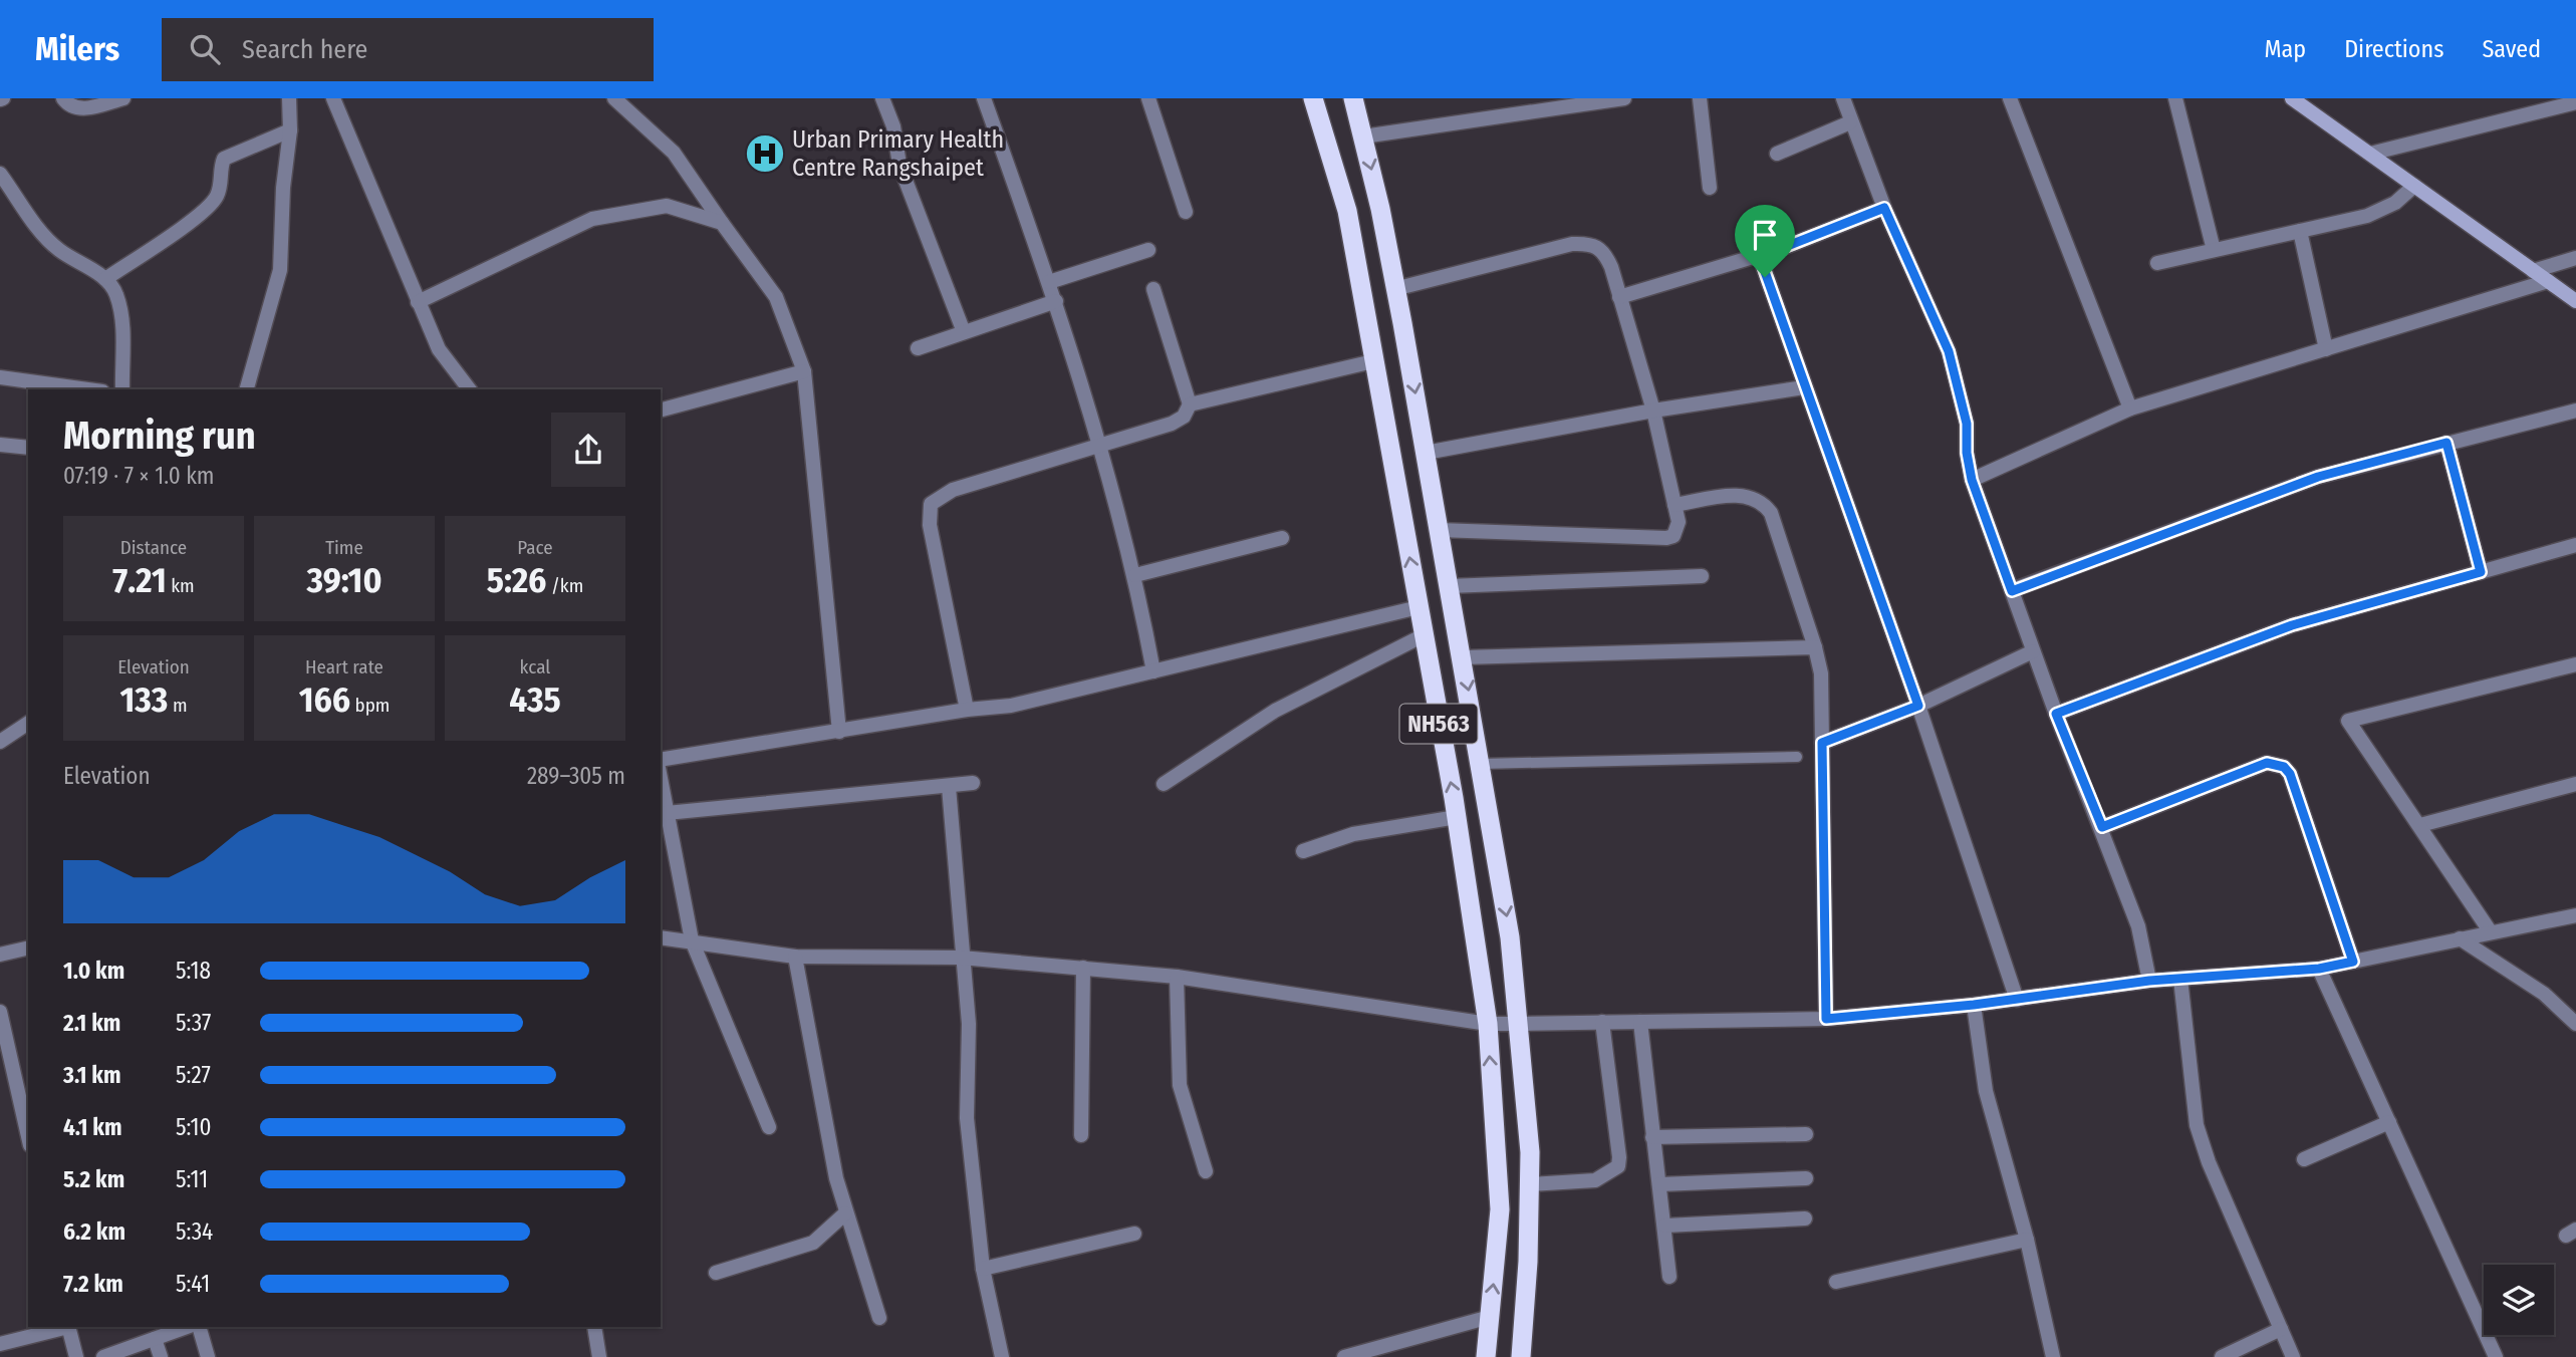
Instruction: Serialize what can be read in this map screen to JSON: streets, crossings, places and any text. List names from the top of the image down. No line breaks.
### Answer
{"streets":{"highway":["NH563"]},"places":{"hospital":["Urban Primary Health Centre Rangshaipet"]},"page":{"header":"Milers","search":"Search here","nav":["Map","Directions","Saved"],"heading":["Morning run","07:19 · 7 × 1.0 km"],"stats":[["Distance","7.21 km"],["Time","39:10"],["Pace","5:26 /km"],["Elevation","133 m"],["Heart rate","166 bpm"],["kcal","435"]],"chart":["Elevation","289–305 m"],"list":[{"name":"1.0 km","note":"5:18"},{"name":"2.1 km","note":"5:37"},{"name":"3.1 km","note":"5:27"},{"name":"4.1 km","note":"5:10"},{"name":"5.2 km","note":"5:11"},{"name":"6.2 km","note":"5:34"},{"name":"7.2 km","note":"5:41"}]}}
